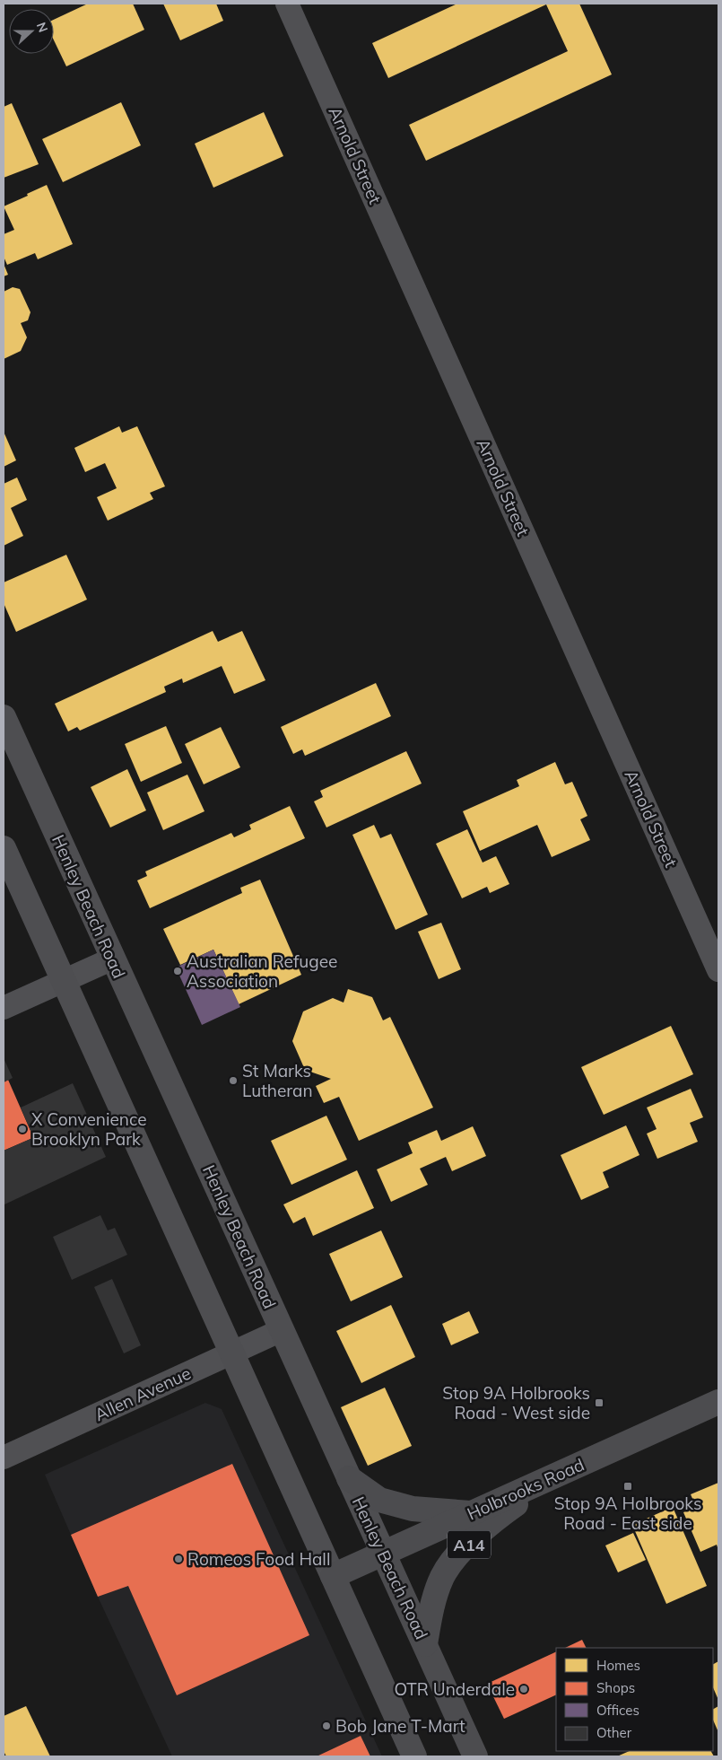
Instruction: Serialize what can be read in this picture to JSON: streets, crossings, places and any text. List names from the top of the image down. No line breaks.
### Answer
{"streets":{"main road":["Henley Beach Road","Holbrooks Road","A14"],"street":["Arnold Street","Allen Avenue"]},"crossings":[["Henley Beach Road","Allen Avenue"],["Henley Beach Road","Holbrooks Road"],["Henley Beach Road","A14"],["Holbrooks Road","A14"]],"places":{"other":["Australian Refugee Association","St Marks Lutheran","X Convenience Brooklyn Park","Romeos Food Hall","OTR Underdale","Bob Jane T-Mart"],"transit":["Stop 9A Holbrooks Road - West side","Stop 9A Holbrooks Road - East side"]},"legend":["Homes","Shops","Offices","Other"],"north":"right"}
